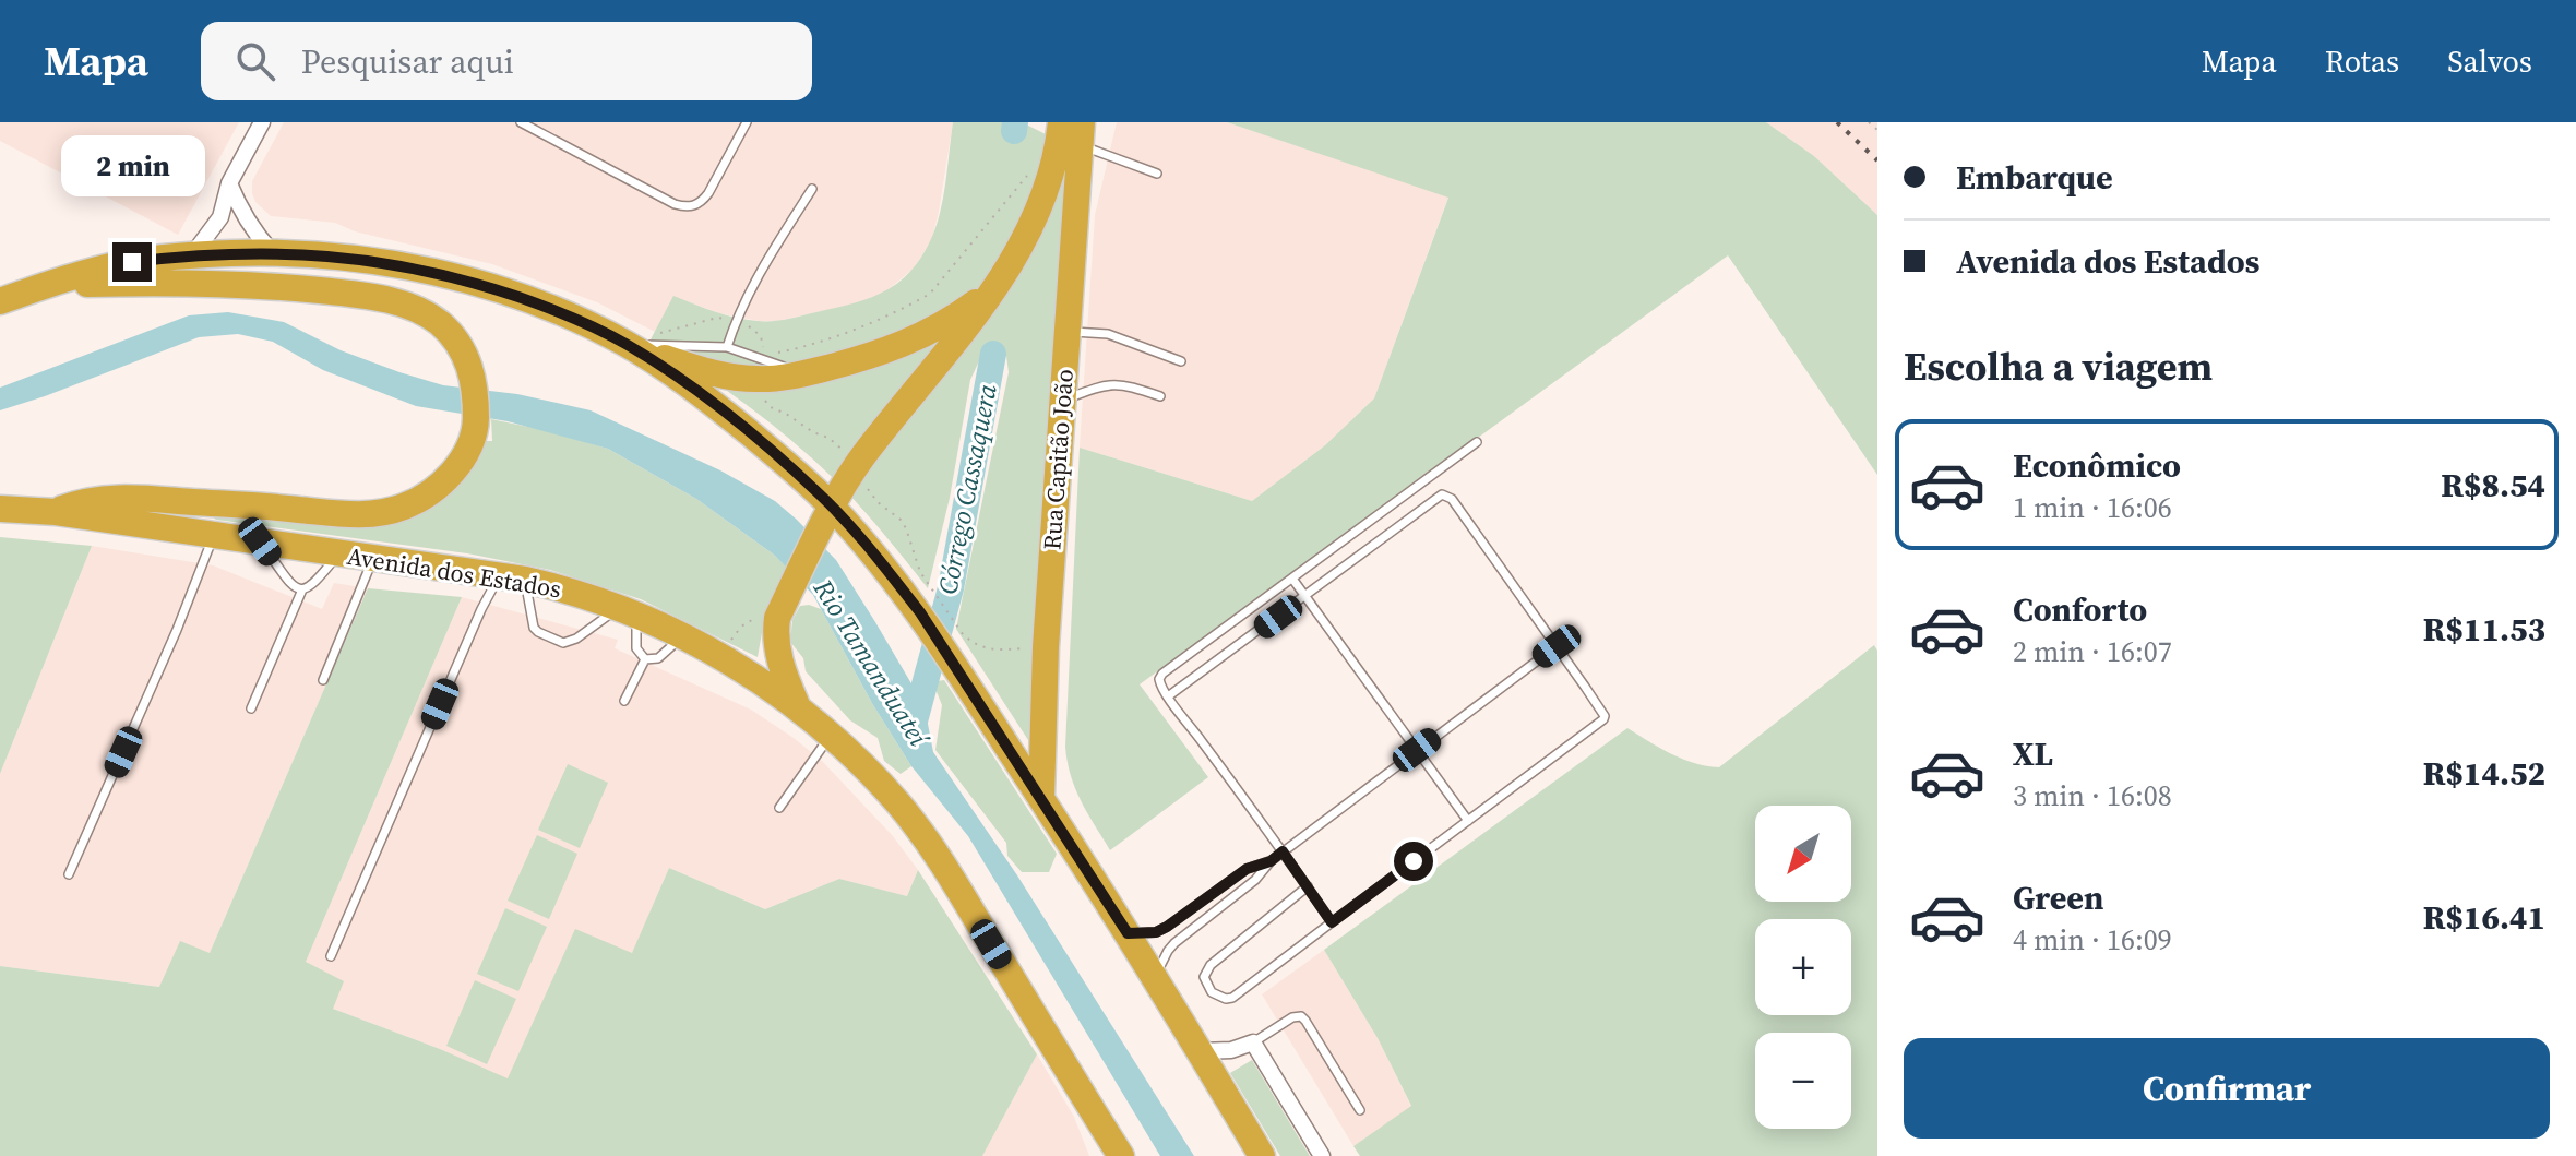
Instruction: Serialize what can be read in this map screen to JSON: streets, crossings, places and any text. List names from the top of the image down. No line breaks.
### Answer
{"streets":{"highway":["Rua Capitão João","Avenida dos Estados"]},"water":["Córrego Cassaquera","Rio Tamanduateí"],"north":"bottom left","page":{"header":"Mapa","search":"Pesquisar aqui","nav":["Mapa","Rotas","Salvos"],"banner":["Embarque","Avenida dos Estados"],"bubble":"2 min","heading":"Escolha a viagem","list":[{"name":"Econômico","note":"1 min · 16:06","value":"R$8.54"},{"name":"Conforto","note":"2 min · 16:07","value":"R$11.53"},{"name":"XL","note":"3 min · 16:08","value":"R$14.52"},{"name":"Green","note":"4 min · 16:09","value":"R$16.41"}],"map_buttons":["+","−"],"buttons":"Confirmar"}}
